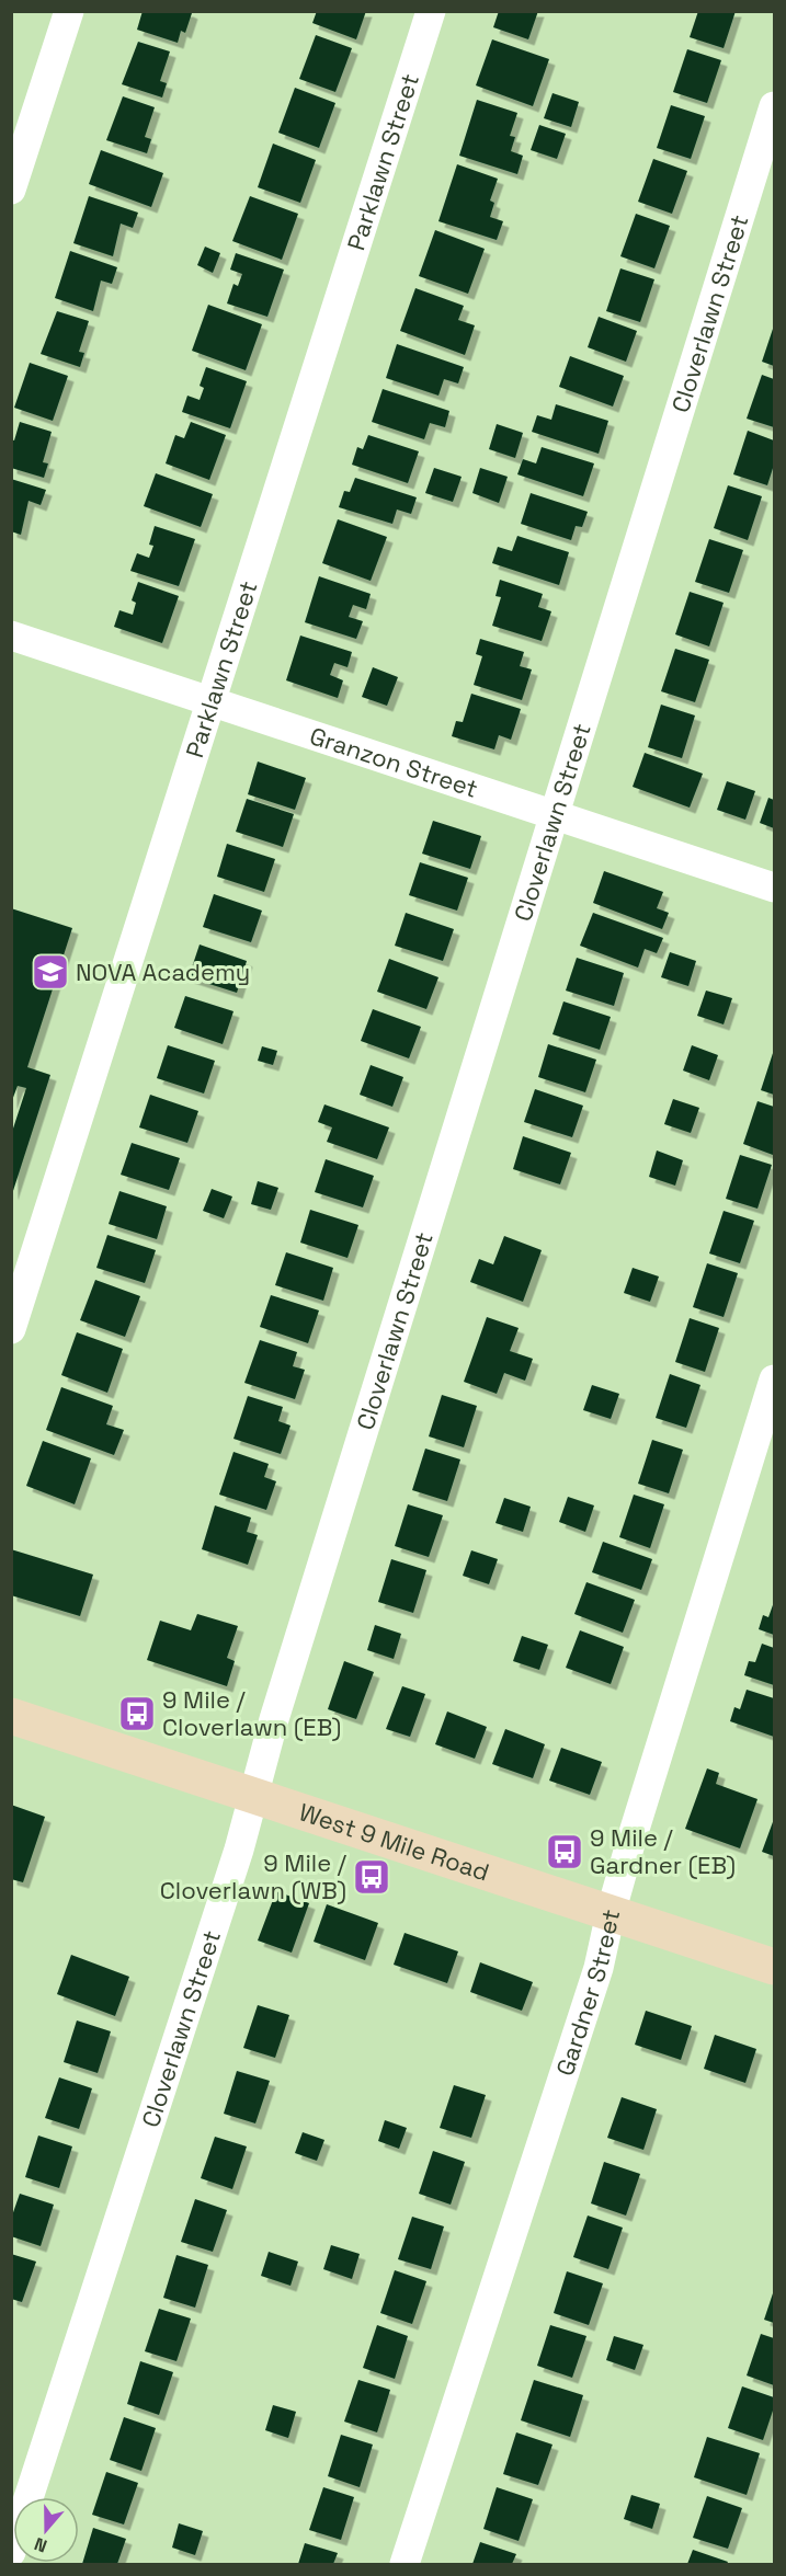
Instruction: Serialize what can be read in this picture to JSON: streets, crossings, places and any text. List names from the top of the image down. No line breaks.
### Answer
{"streets":{"main road":["West 9 Mile Road"],"street":["Parklawn Street","Cloverlawn Street","Granzon Street","Gardner Street"]},"crossings":[["Parklawn Street","Granzon Street"],["Cloverlawn Street","Granzon Street"],["Cloverlawn Street","West 9 Mile Road"],["West 9 Mile Road","Gardner Street"]],"places":{"school or university":["NOVA Academy"],"bus stop":["9 Mile / Cloverlawn (EB)","9 Mile / Gardner (EB)","9 Mile / Cloverlawn (WB)"]},"north":"bottom"}
